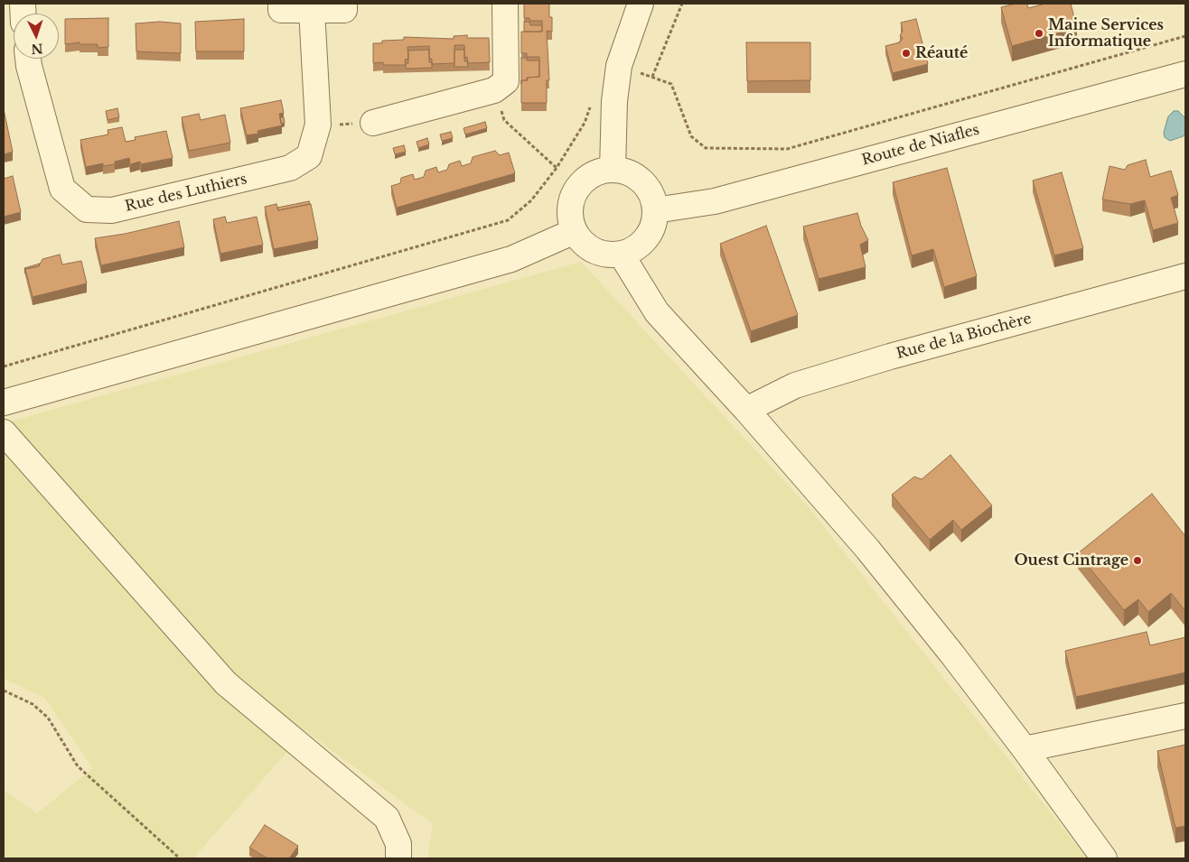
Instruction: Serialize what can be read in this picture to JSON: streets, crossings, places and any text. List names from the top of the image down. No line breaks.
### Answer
{"streets":{"street":["Route de Niafles","Rue des Luthiers","Rue de la Biochère"]},"places":["Maine Services Informatique","Réauté","Ouest Cintrage"],"north":"bottom"}
